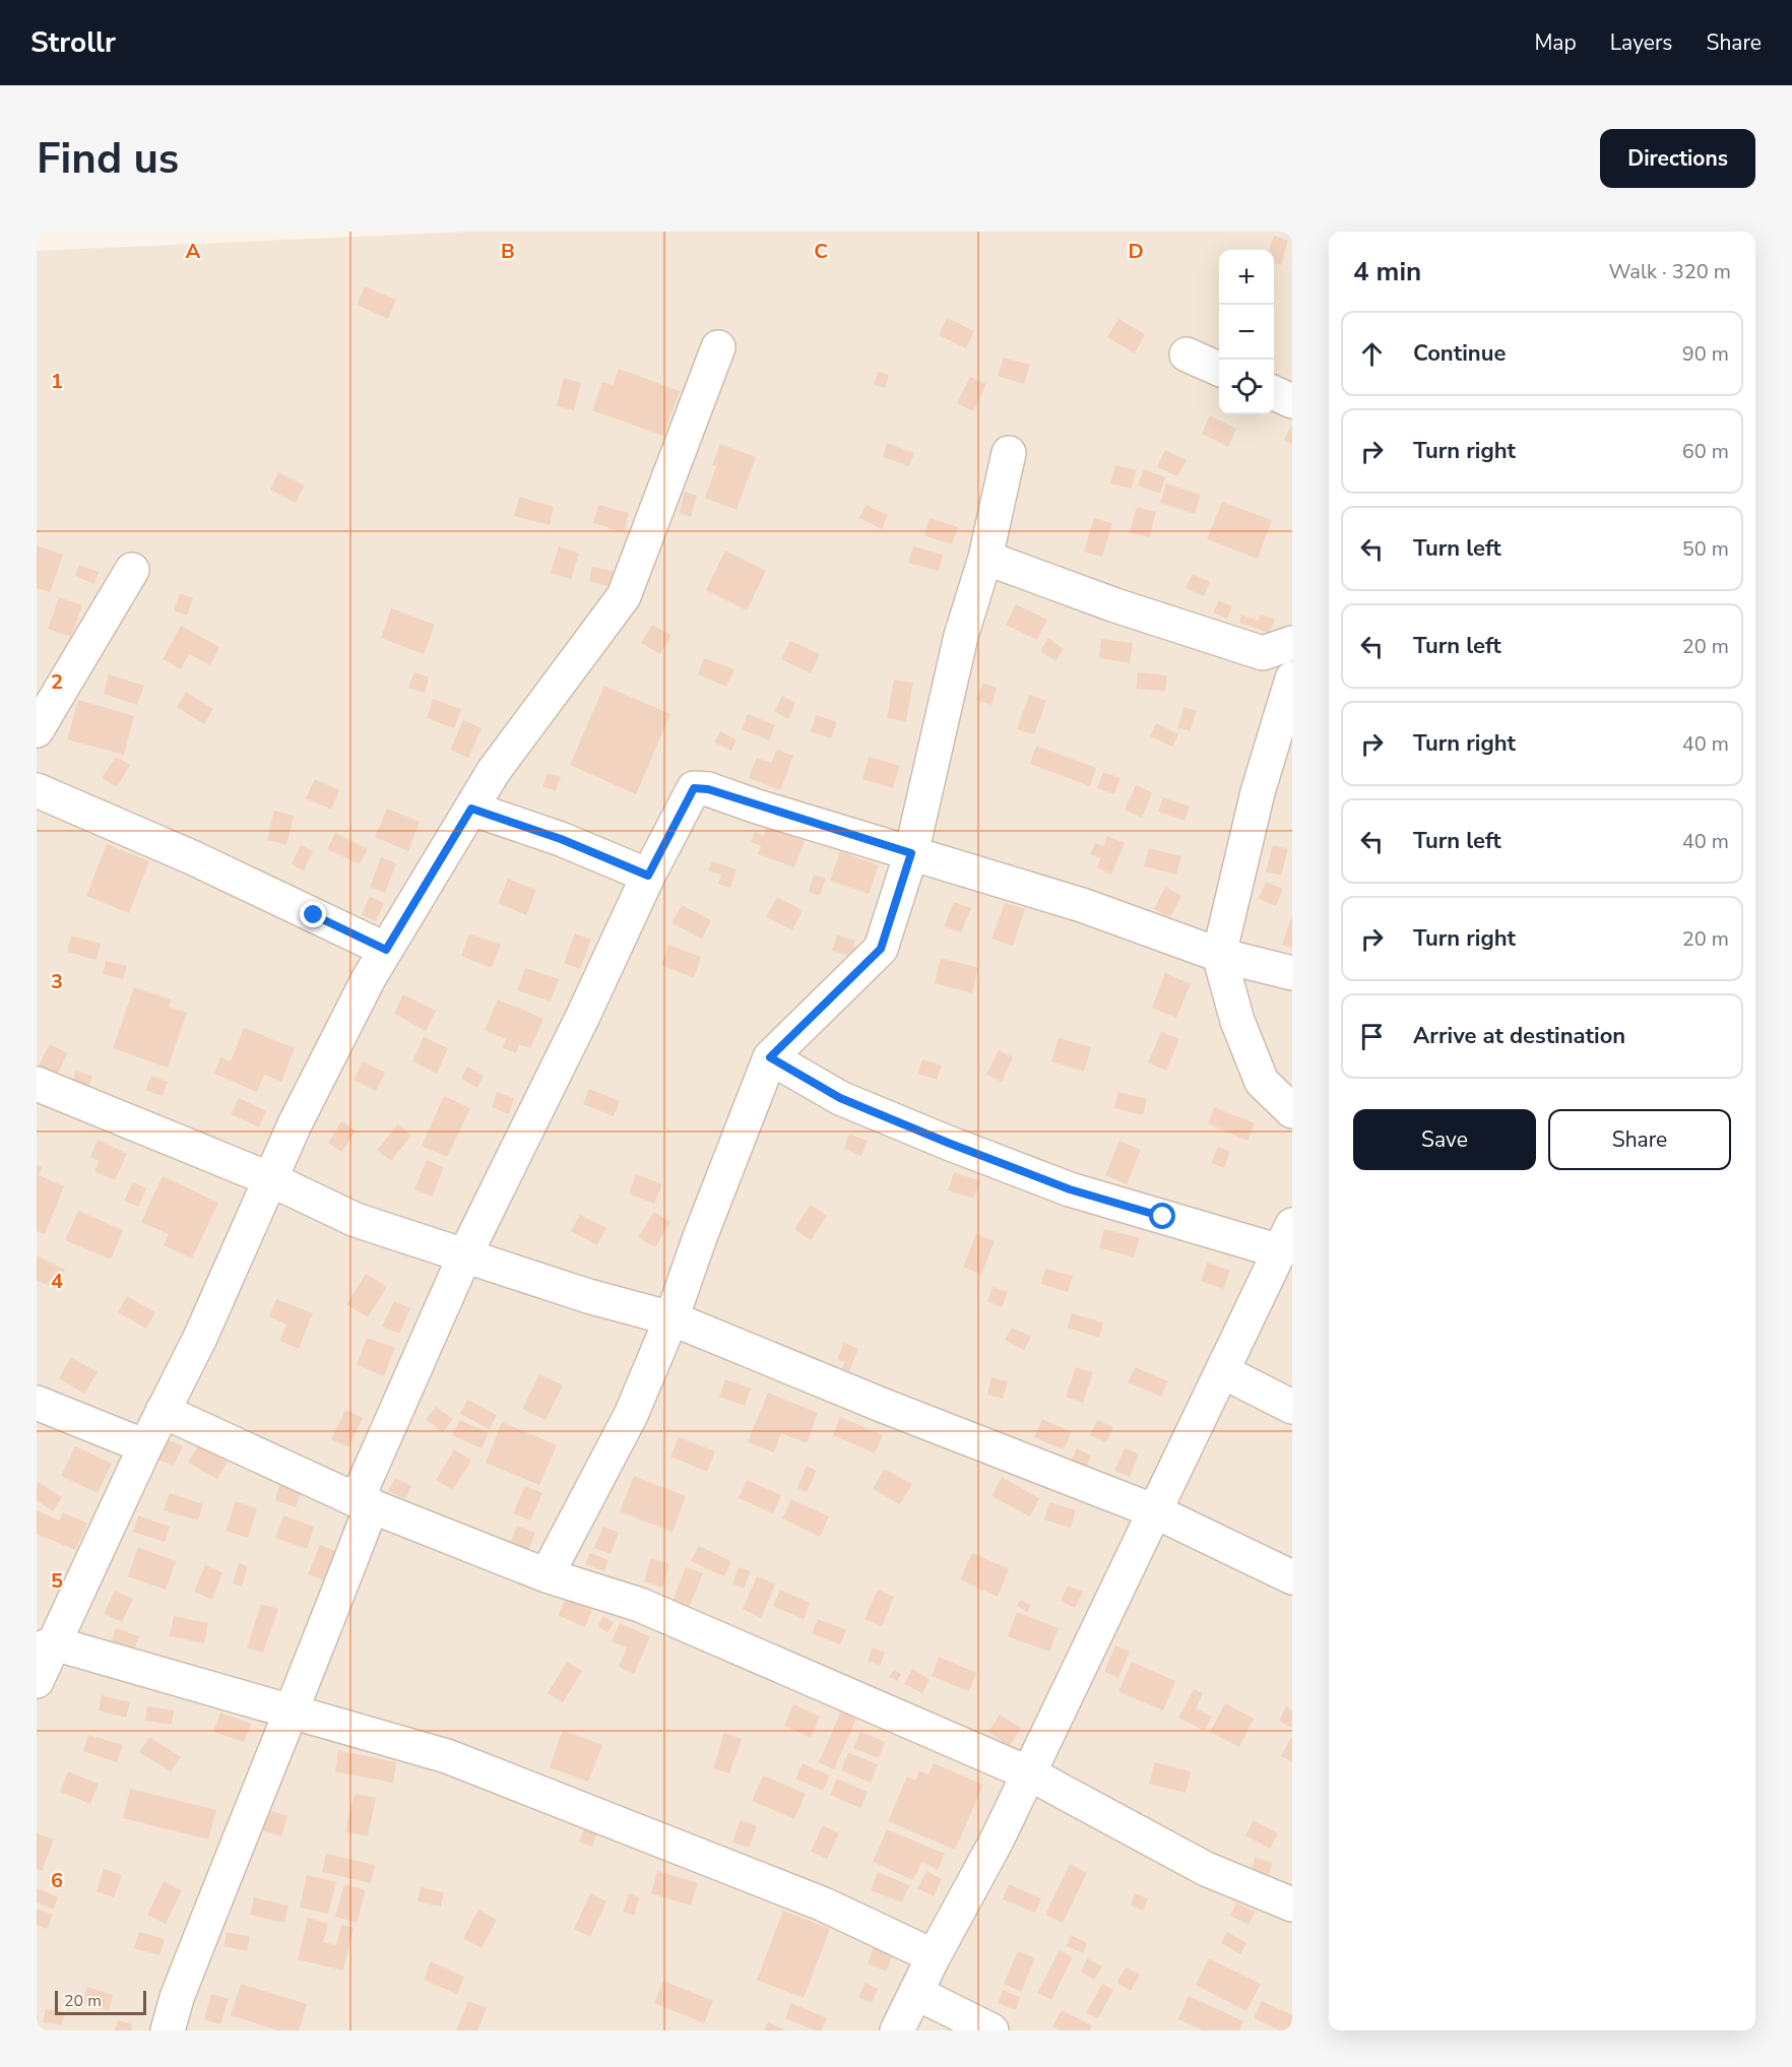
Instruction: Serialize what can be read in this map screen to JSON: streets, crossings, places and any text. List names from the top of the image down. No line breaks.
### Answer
{"scale_bar":"20 m","page":{"header":"Strollr","nav":["Map","Layers","Share"],"buttons":["Directions",["Save","Share"]],"title":"Find us","heading":["4 min","Walk · 320 m"],"map_buttons":["+","−"],"list":[["Continue","90 m"],["Turn right","60 m"],["Turn left","50 m"],["Turn left","20 m"],["Turn right","40 m"],["Turn left","40 m"],["Turn right","20 m"],"Arrive at destination"],"scale":"20 m"},"grid":{"columns":["A","B","C","D"],"rows":["1","2","3","4","5","6"]}}
